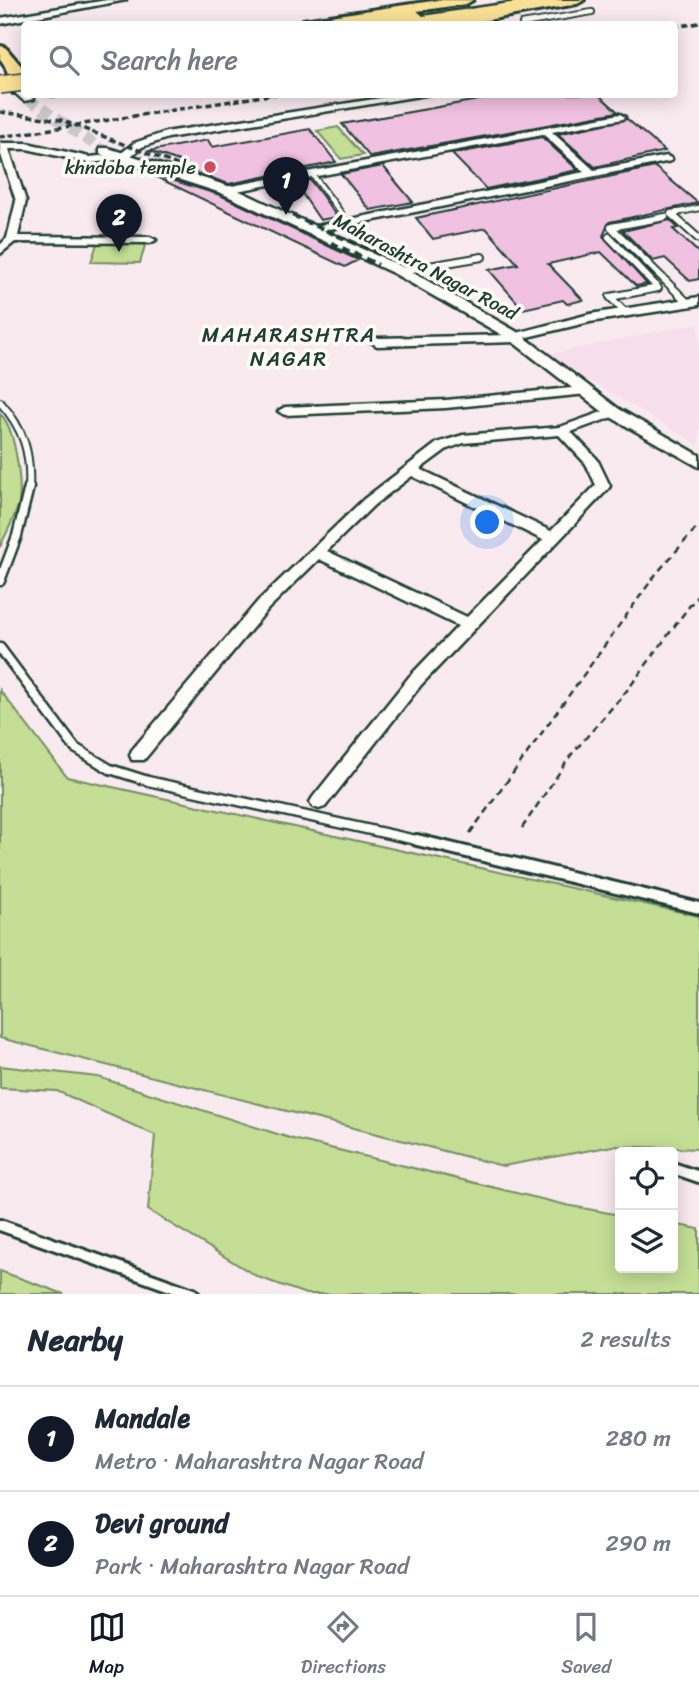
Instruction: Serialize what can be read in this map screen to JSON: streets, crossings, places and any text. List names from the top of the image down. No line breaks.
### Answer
{"streets":{"street":["Maharashtra Nagar Road"]},"districts":["MAHARASHTRA NAGAR"],"places":["khndoba temple"],"page":{"search":"Search here","pins":["1","2"],"heading":["Nearby","2 results"],"list":[{"mark":"1","name":"Mandale","note":"Metro · Maharashtra Nagar Road","value":"280 m"},{"mark":"2","name":"Devi ground","note":"Park · Maharashtra Nagar Road","value":"290 m"}],"nav":["Map","Directions","Saved"]}}
